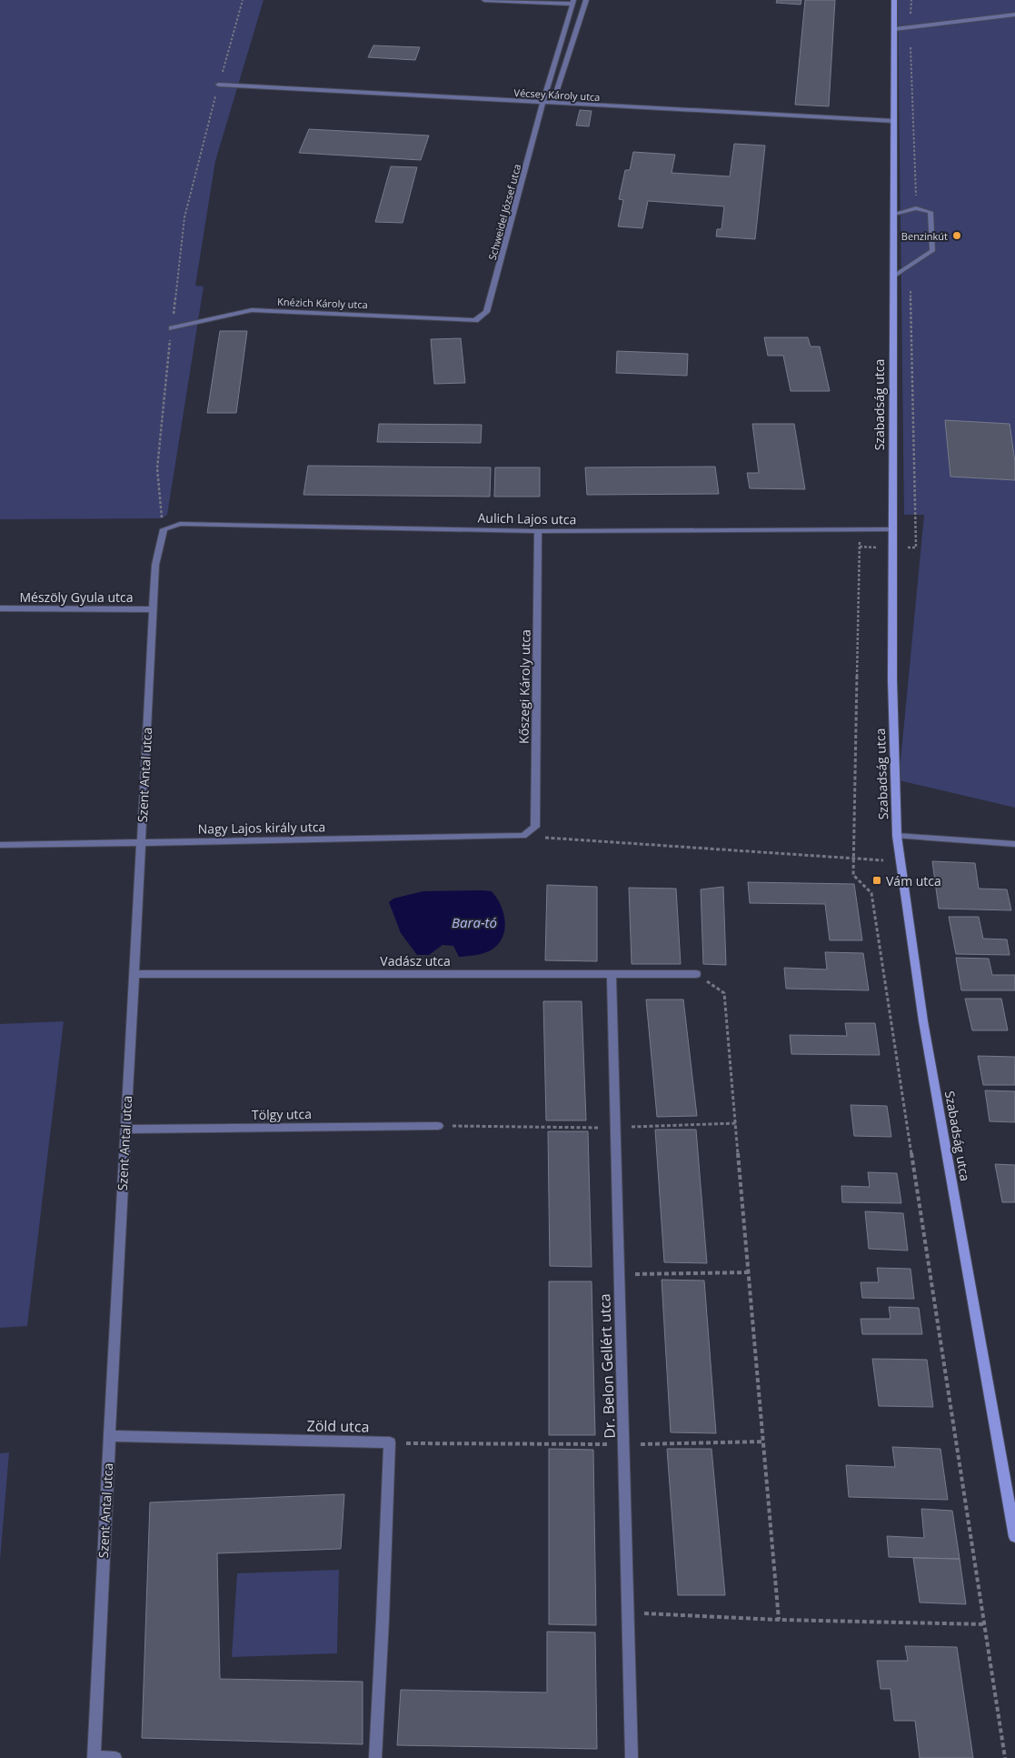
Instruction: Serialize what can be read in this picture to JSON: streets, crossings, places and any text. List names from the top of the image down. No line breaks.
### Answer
{"streets":{"main road":["Szabadság utca"],"street":["Vécsey Károly utca","Schweidel József utca","Knézich Károly utca","Aulich Lajos utca","Mészöly Gyula utca","Kőszegi Károly utca","Szent Antal utca","Nagy Lajos király utca","Vadász utca","Tölgy utca","Dr. Belon Gellért utca","Zöld utca"]},"crossings":[["Vécsey Károly utca","Schweidel József utca"],["Vécsey Károly utca","Szabadság utca"],["Schweidel József utca","Knézich Károly utca"],["Szabadság utca","Aulich Lajos utca"],["Aulich Lajos utca","Kőszegi Károly utca"],["Aulich Lajos utca","Szent Antal utca"],["Mészöly Gyula utca","Szent Antal utca"],["Kőszegi Károly utca","Nagy Lajos király utca"],["Szent Antal utca","Nagy Lajos király utca"],["Szent Antal utca","Vadász utca"],["Szent Antal utca","Tölgy utca"],["Szent Antal utca","Zöld utca"],["Vadász utca","Dr. Belon Gellért utca"]],"water":["Bara-tó"],"places":{"other":["Benzinkút"],"transit":["Vám utca"]}}
